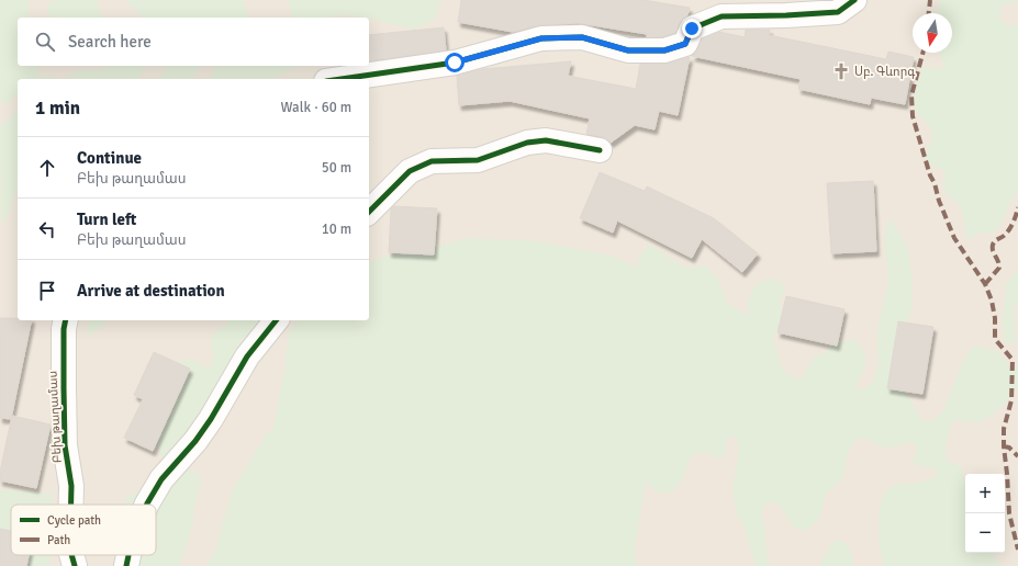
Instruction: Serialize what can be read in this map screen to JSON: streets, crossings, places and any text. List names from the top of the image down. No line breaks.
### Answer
{"streets":{"street":["Բեխ թաղամաս"]},"places":{"church":["Սբ. Գևորգ"]},"legend":["Cycle path","Path"],"north":"bottom","page":{"search":"Search here","heading":["1 min","Walk · 60 m"],"list":[["Continue","Բեխ թաղամաս","50 m"],["Turn left","Բեխ թաղամաս","10 m"],"Arrive at destination"],"map_buttons":["+","−"]}}
